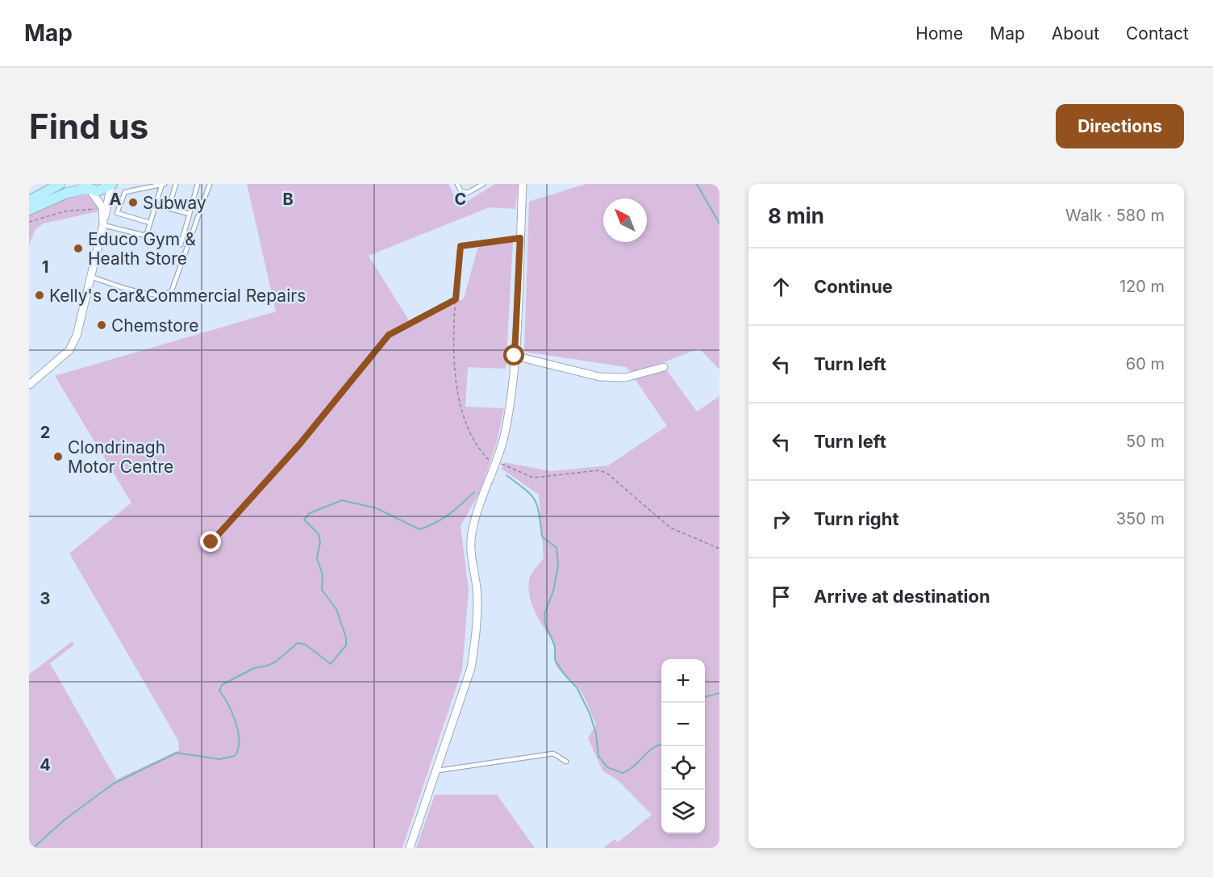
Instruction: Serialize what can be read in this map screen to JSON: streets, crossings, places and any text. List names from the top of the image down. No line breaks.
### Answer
{"places":["Subway","Educo Gym & Health Store","Kelly's Car&Commercial Repairs","Chemstore","Clondrinagh Motor Centre"],"north":"top left","page":{"header":"Map","nav":["Home","Map","About","Contact"],"buttons":"Directions","title":"Find us","heading":["8 min","Walk · 580 m"],"list":[["Continue","120 m"],["Turn left","60 m"],["Turn left","50 m"],["Turn right","350 m"],"Arrive at destination"],"map_buttons":["+","−"]},"grid":{"columns":["A","B","C"],"rows":["1","2","3","4"]}}
